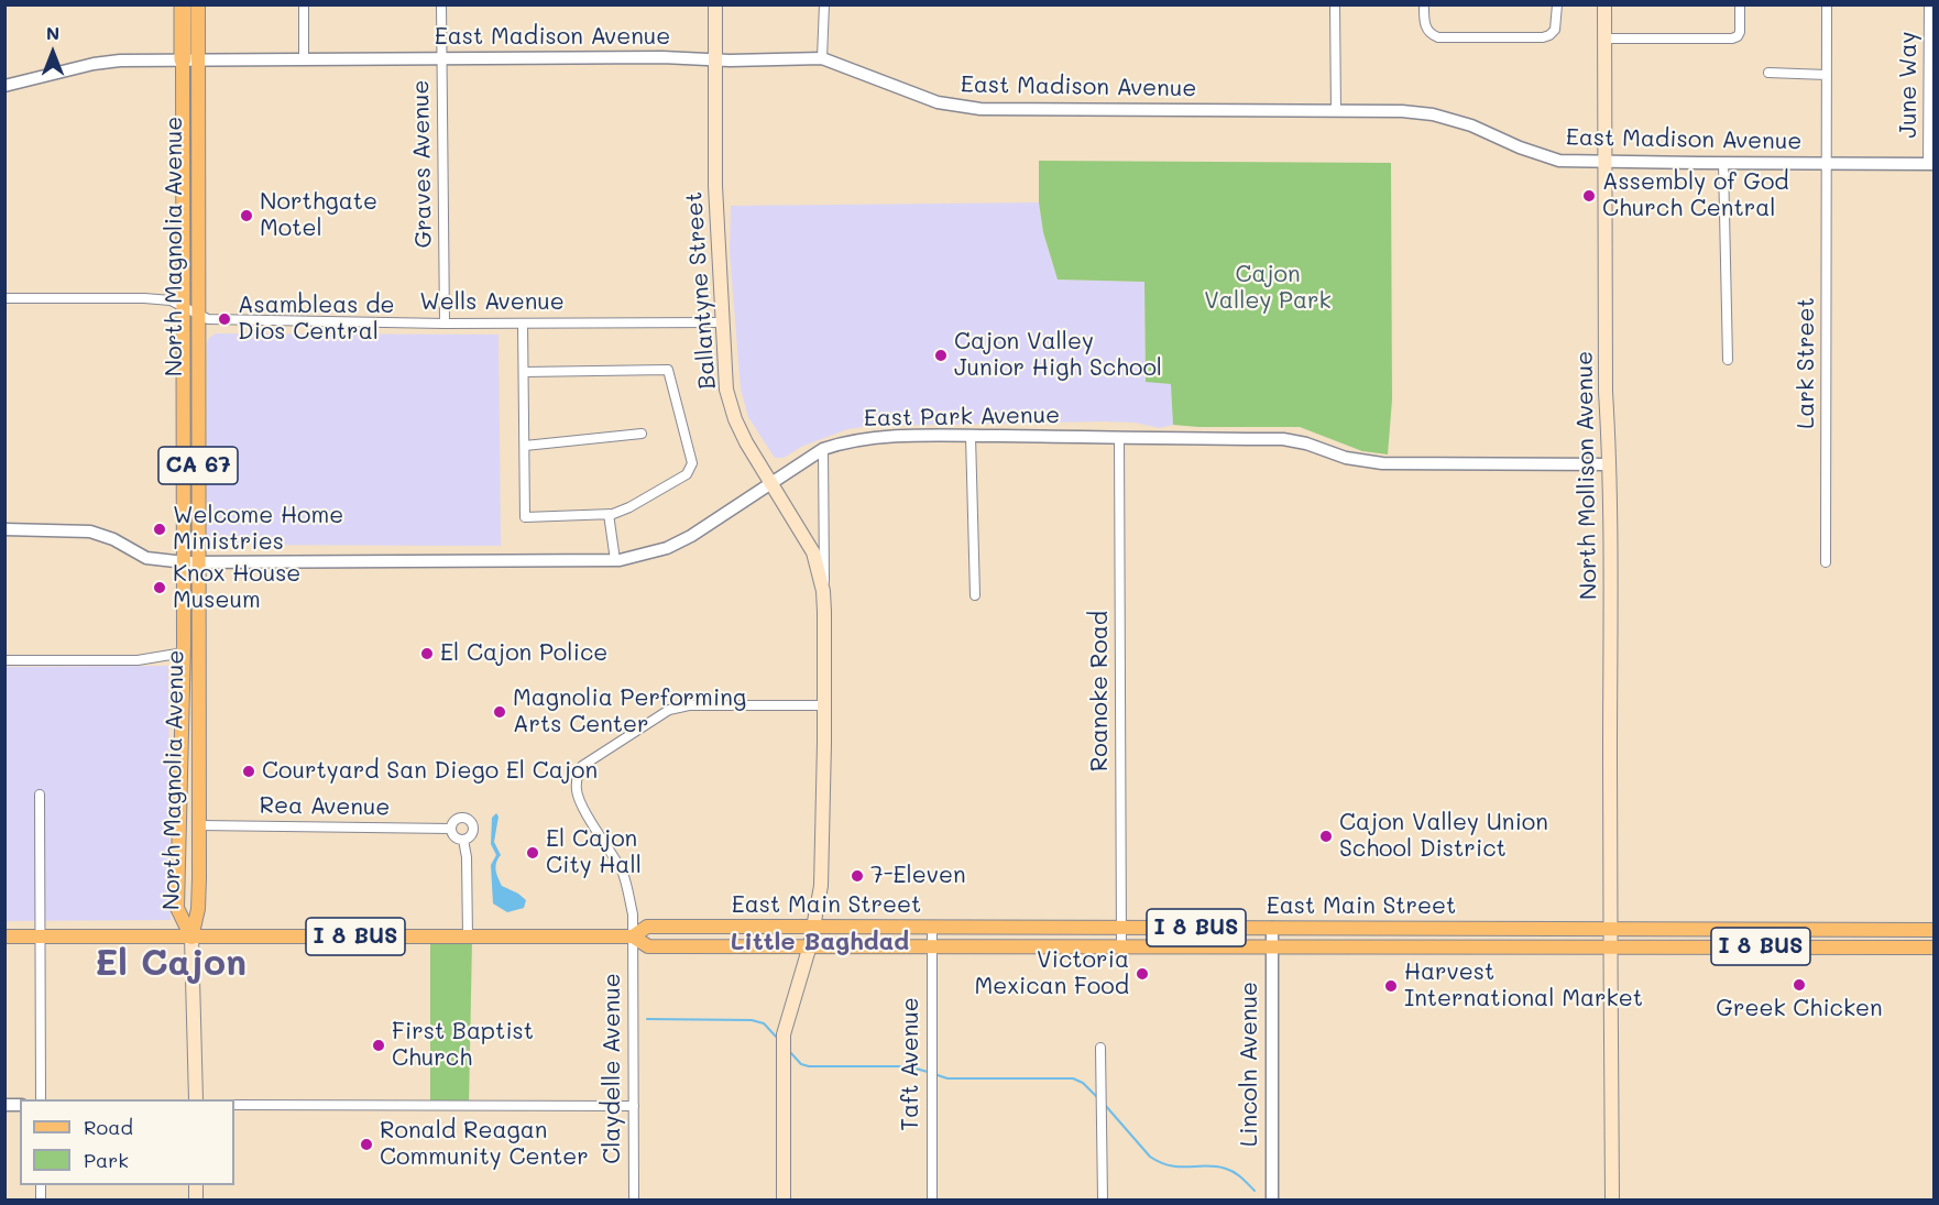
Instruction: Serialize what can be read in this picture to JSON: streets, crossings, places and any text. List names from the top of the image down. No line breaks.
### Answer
{"streets":{"highway":["North Magnolia Avenue"],"main road":["Ballantyne Street","CA 67","North Mollison Avenue","East Main Street","I 8 BUS"],"street":["East Madison Avenue","June Way","Graves Avenue","Wells Avenue","Lark Street","East Park Avenue","Roanoke Road","Rea Avenue","Taft Avenue","Lincoln Avenue","Claydelle Avenue"]},"crossings":[["East Madison Avenue","June Way"],["East Madison Avenue","Graves Avenue"],["East Madison Avenue","North Magnolia Avenue"],["East Madison Avenue","Ballantyne Street"],["East Madison Avenue","Lark Street"],["East Madison Avenue","North Mollison Avenue"],["Graves Avenue","Wells Avenue"],["North Magnolia Avenue","Wells Avenue"],["North Magnolia Avenue","East Park Avenue"],["North Magnolia Avenue","Rea Avenue"],["North Magnolia Avenue","East Main Street"],["North Magnolia Avenue","I 8 BUS"],["Ballantyne Street","Wells Avenue"],["Ballantyne Street","East Park Avenue"],["Ballantyne Street","East Main Street"],["Ballantyne Street","Claydelle Avenue"],["East Park Avenue","North Mollison Avenue"],["East Park Avenue","Roanoke Road"],["North Mollison Avenue","East Main Street"],["Roanoke Road","East Main Street"],["East Main Street","I 8 BUS"],["East Main Street","Taft Avenue"],["East Main Street","Lincoln Avenue"],["East Main Street","Claydelle Avenue"]],"districts":["Little Baghdad","El Cajon"],"parks":["Cajon Valley Park"],"places":["Assembly of God Church Central","Northgate Motel","Asambleas de Dios Central","Cajon Valley Junior High School","Welcome Home Ministries","Knox House Museum","El Cajon Police","Magnolia Performing Arts Center","Courtyard San Diego El Cajon","Cajon Valley Union School District","El Cajon City Hall","7-Eleven","Victoria Mexican Food","Greek Chicken","Harvest International Market","First Baptist Church","Ronald Reagan Community Center"],"legend":["Road","Park"],"north":"top"}
